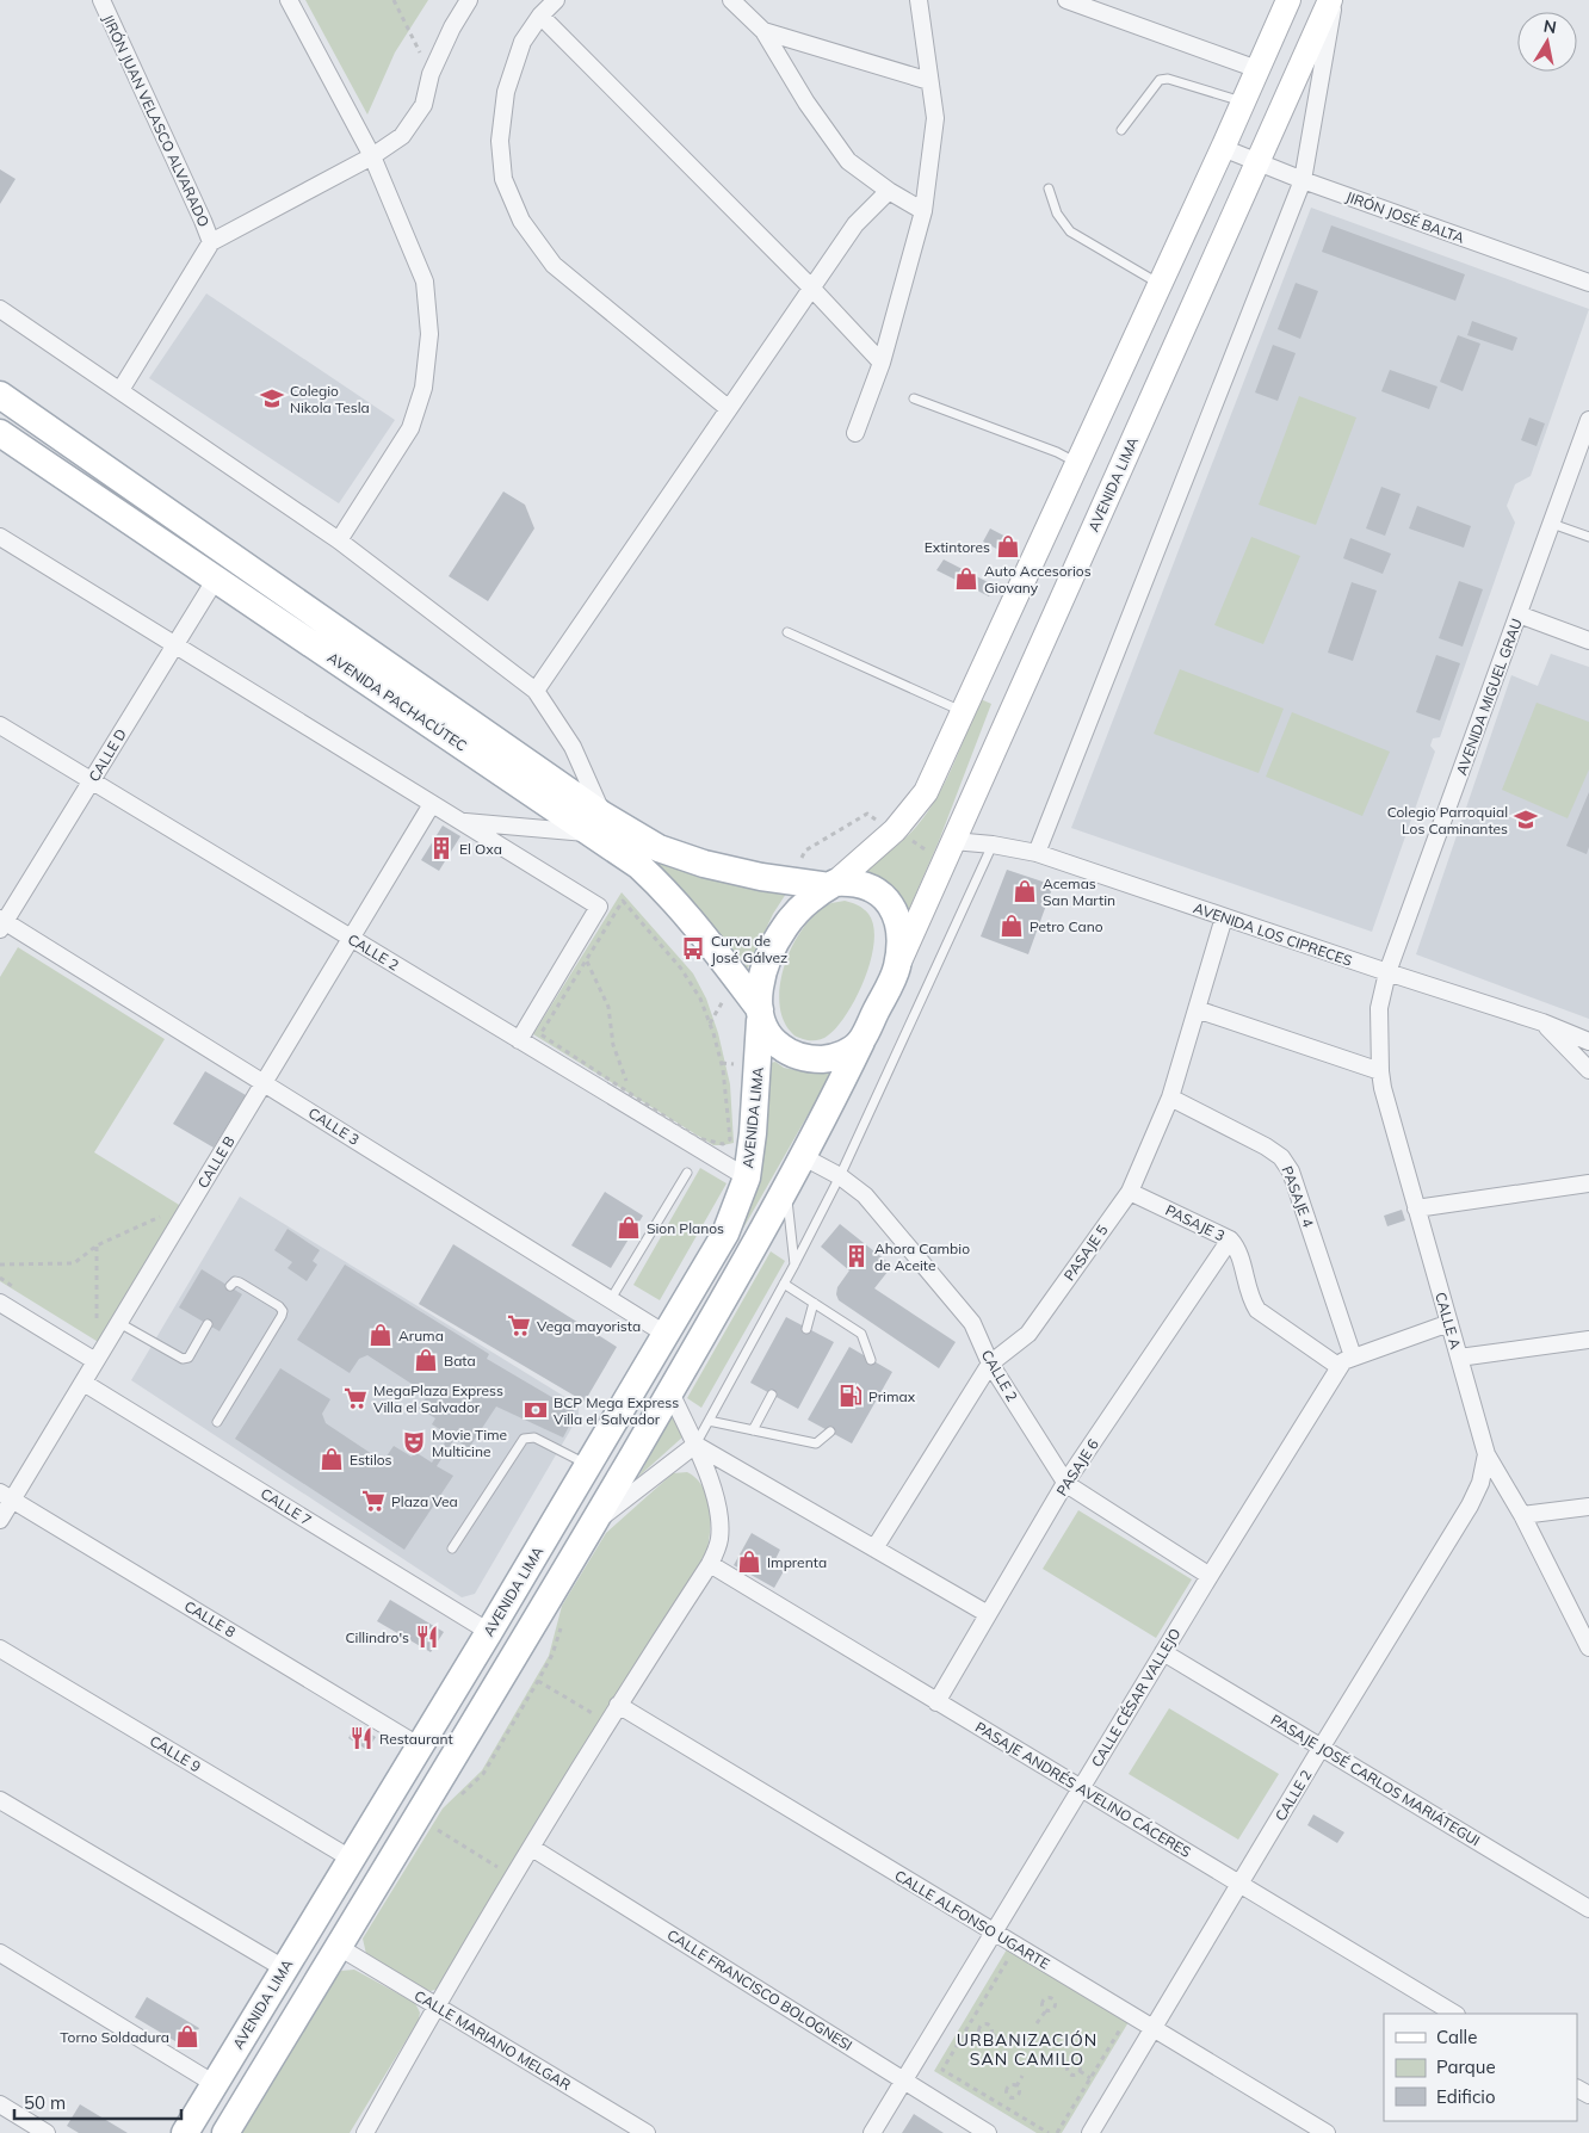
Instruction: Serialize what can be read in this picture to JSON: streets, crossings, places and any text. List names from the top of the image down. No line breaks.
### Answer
{"streets":{"main road":["AVENIDA LIMA","AVENIDA PACHACÚTEC"],"street":["JIRÓN JUAN VELASCO ALVARADO","JIRÓN JOSÉ BALTA","AVENIDA MIGUEL GRAU","CALLE D","AVENIDA LOS CIPRECES","CALLE 2","CALLE 3","CALLE B","PASAJE 4","PASAJE 3","PASAJE 5","CALLE A","PASAJE 6","CALLE 7","CALLE 8","CALLE CÉSAR VALLEJO","CALLE 9","PASAJE JOSÉ CARLOS MARIÁTEGUI","PASAJE ANDRÉS AVELINO CÁCERES","CALLE ALFONSO UGARTE","CALLE FRANCISCO BOLOGNESI","CALLE MARIANO MELGAR"]},"crossings":[["JIRÓN JOSÉ BALTA","AVENIDA LIMA"],["AVENIDA LIMA","AVENIDA PACHACÚTEC"],["AVENIDA LIMA","AVENIDA LOS CIPRECES"],["AVENIDA LIMA","CALLE 2"],["AVENIDA LIMA","CALLE 3"],["AVENIDA LIMA","CALLE 7"],["AVENIDA LIMA","CALLE 8"],["AVENIDA LIMA","CALLE 9"],["AVENIDA MIGUEL GRAU","AVENIDA LOS CIPRECES"],["AVENIDA MIGUEL GRAU","CALLE A"],["AVENIDA PACHACÚTEC","CALLE D"],["CALLE D","CALLE 2"],["CALLE D","CALLE 3"],["AVENIDA LOS CIPRECES","PASAJE 5"],["AVENIDA LOS CIPRECES","CALLE A"],["CALLE 2","CALLE B"],["CALLE 2","PASAJE 5"],["CALLE 2","CALLE A"],["CALLE 2","PASAJE 6"],["CALLE 2","CALLE CÉSAR VALLEJO"],["CALLE 2","PASAJE JOSÉ CARLOS MARIÁTEGUI"],["CALLE 2","PASAJE ANDRÉS AVELINO CÁCERES"],["CALLE 2","CALLE ALFONSO UGARTE"],["CALLE 3","CALLE B"],["CALLE B","CALLE 7"],["CALLE B","CALLE 8"],["PASAJE 4","PASAJE 5"],["PASAJE 4","CALLE CÉSAR VALLEJO"],["PASAJE 3","PASAJE 5"],["PASAJE 3","PASAJE 6"],["PASAJE 3","CALLE CÉSAR VALLEJO"],["CALLE A","CALLE CÉSAR VALLEJO"],["PASAJE 6","PASAJE ANDRÉS AVELINO CÁCERES"],["CALLE CÉSAR VALLEJO","PASAJE JOSÉ CARLOS MARIÁTEGUI"],["CALLE CÉSAR VALLEJO","PASAJE ANDRÉS AVELINO CÁCERES"],["CALLE CÉSAR VALLEJO","CALLE ALFONSO UGARTE"],["CALLE CÉSAR VALLEJO","CALLE FRANCISCO BOLOGNESI"]],"districts":["URBANIZACIÓN SAN CAMILO"],"places":{"school or university":["Colegio Nikola Tesla","Colegio Parroquial Los Caminantes"],"shop":["Extintores","Auto Accesorios Giovany","Acemas San Martin","Petro Cano","Sion Planos","Aruma","Bata","Estilos","Imprenta","Torno Soldadura"],"building":["El Oxa","Ahora Cambio de Aceite"],"bus stop":["Curva de José Gálvez"],"supermarket":["Vega mayorista","MegaPlaza Express Villa el Salvador","Plaza Vea"],"fuel station":["Primax"],"bank":["BCP Mega Express Villa el Salvador"],"theatre":["Movie Time Multicine"],"restaurant":["Cillindro's","Restaurant"]},"legend":["Calle","Parque","Edificio"],"scale_bar":"50 m","north":"top"}
